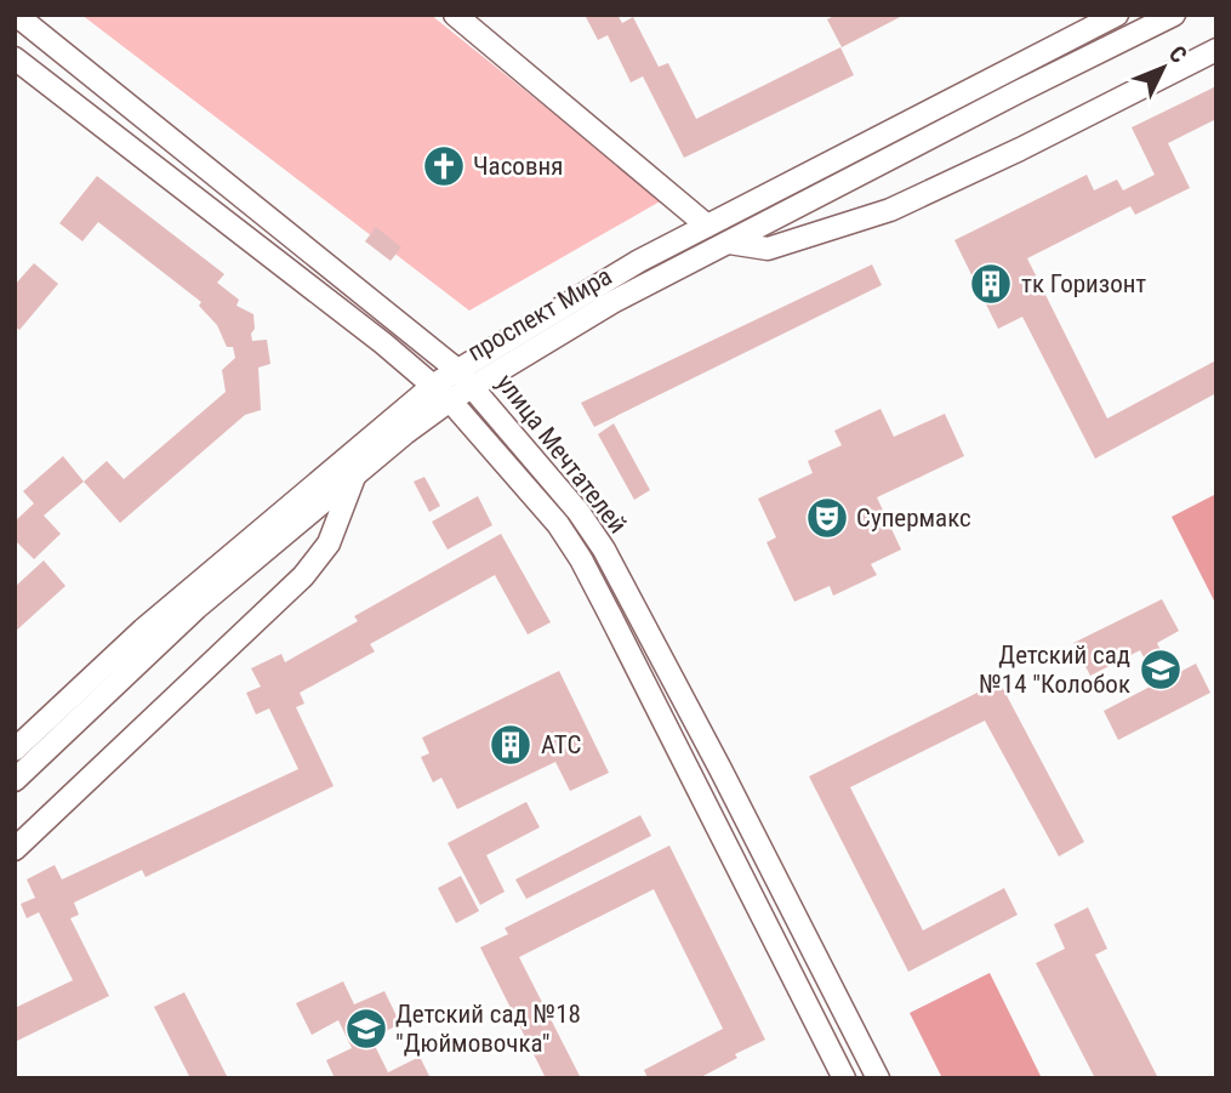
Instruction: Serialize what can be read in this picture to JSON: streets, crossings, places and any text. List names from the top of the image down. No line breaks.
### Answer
{"streets":{"street":["проспект Мира","улица Мечтателей"]},"crossings":[["проспект Мира","улица Мечтателей"]],"places":{"church":["Часовня"],"building":["тк Горизонт","АТС"],"theatre":["Супермакс"],"school or university":["Детский сад №14 \"Колобок","Детский сад №18 \"Дюймовочка\""]},"north":"top right"}
